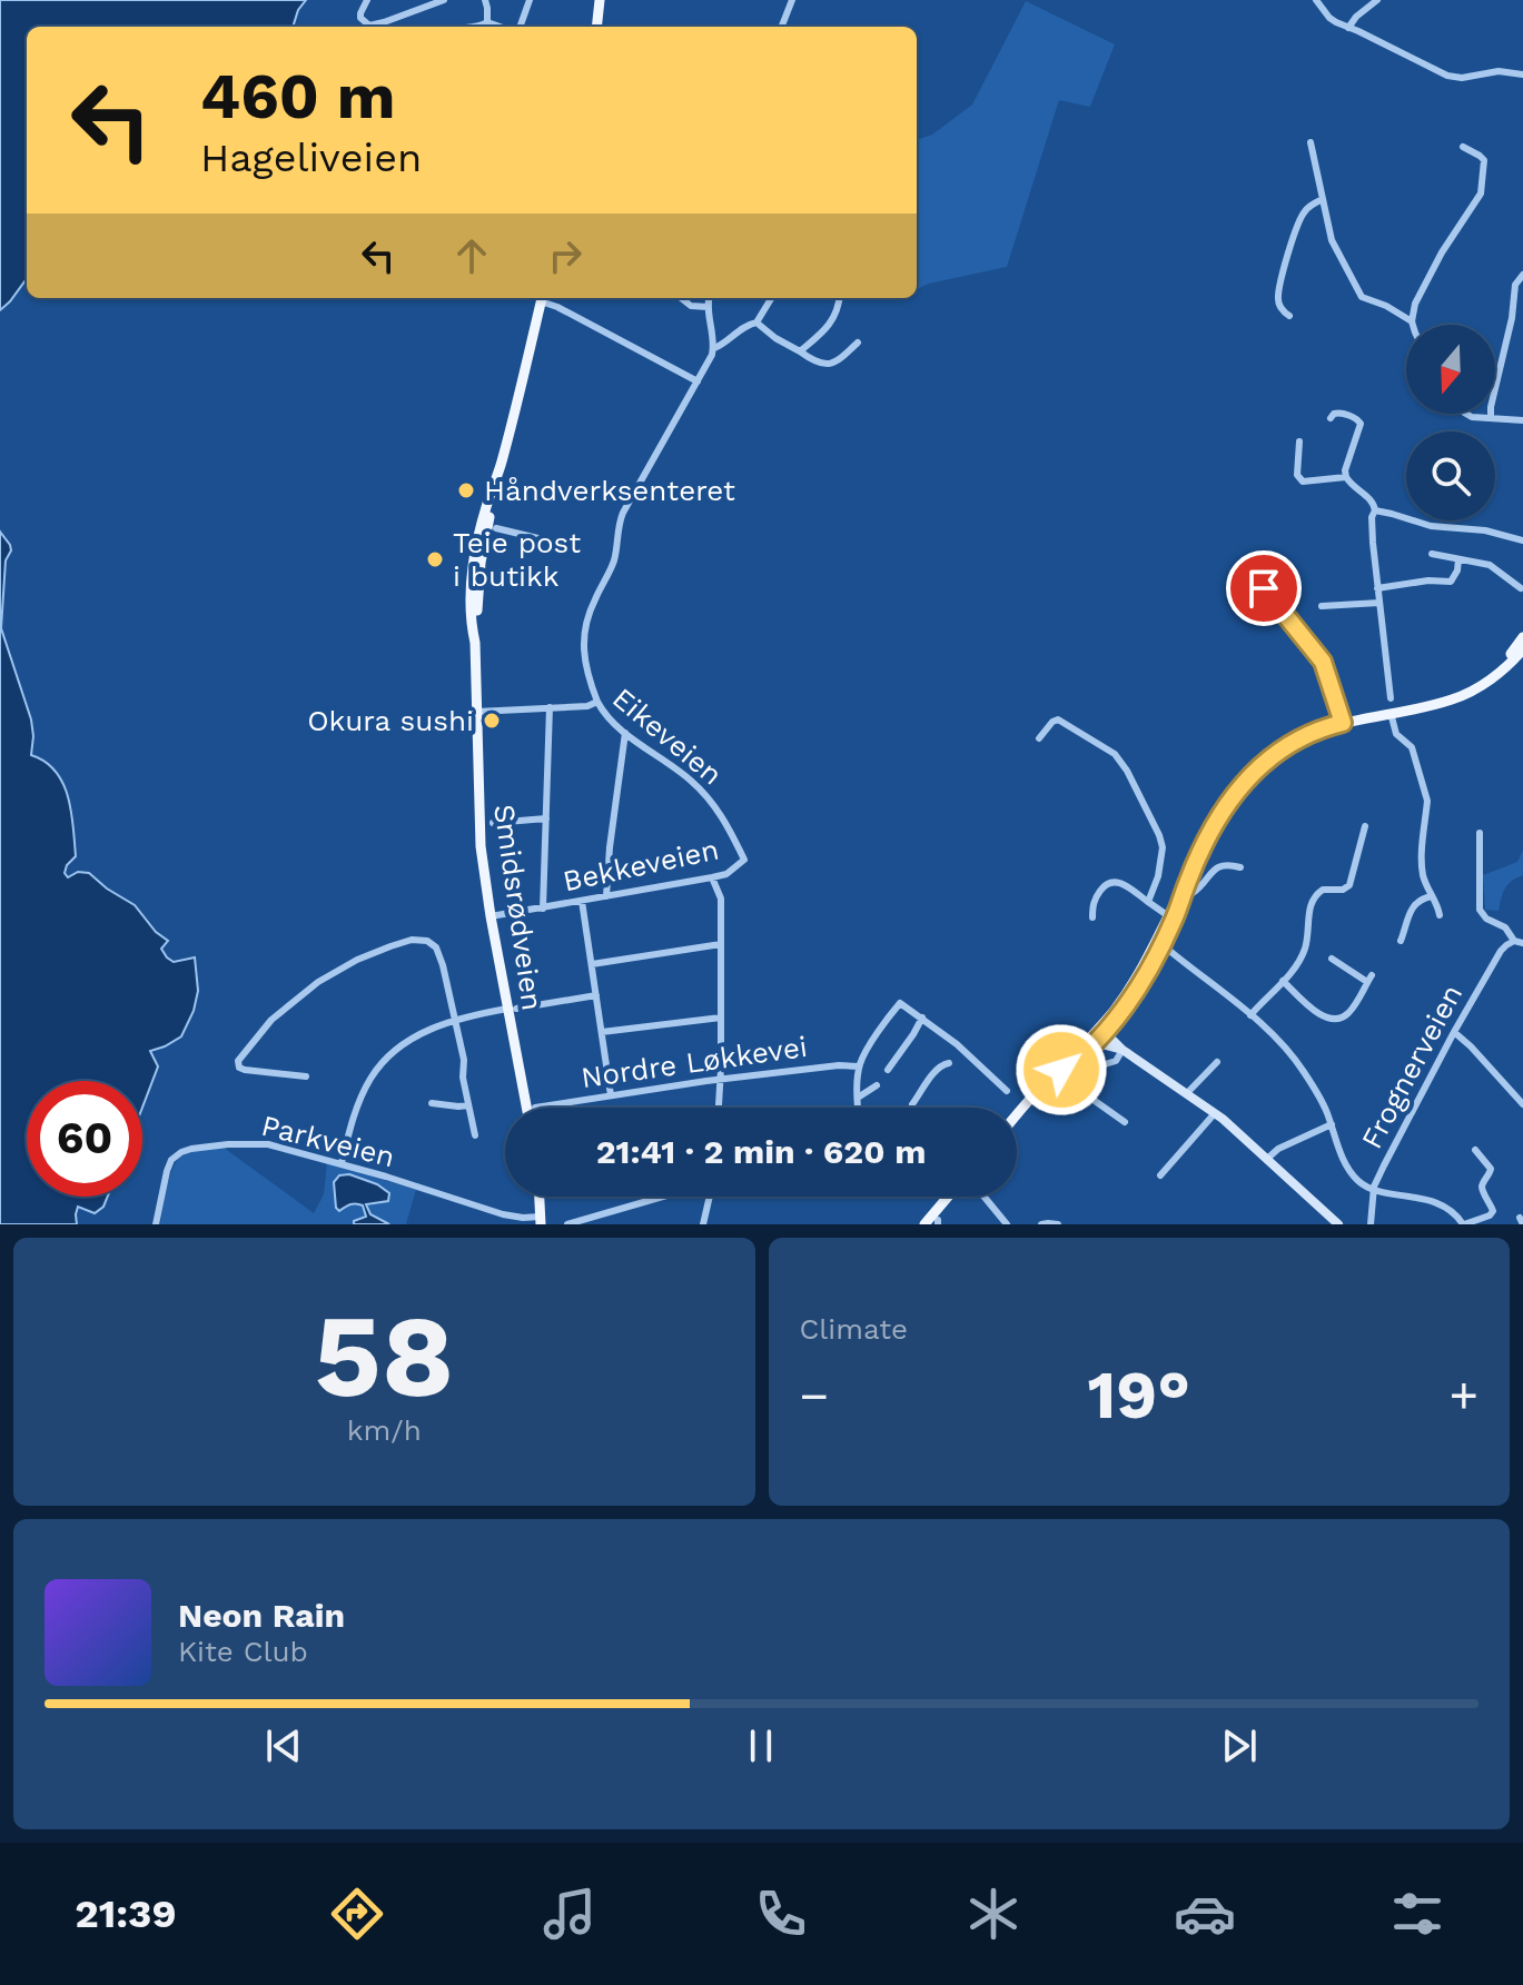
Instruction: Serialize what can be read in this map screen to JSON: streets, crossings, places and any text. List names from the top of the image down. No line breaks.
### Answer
{"streets":{"main road":["Smidsrødveien"],"street":["Eikeveien","Bekkeveien","Nordre Løkkevei","Frognerveien","Parkveien"]},"crossings":[["Eikeveien","Bekkeveien"],["Eikeveien","Smidsrødveien"],["Bekkeveien","Smidsrødveien"]],"places":["Håndverksenteret","Teie post i butikk","Okura sushi"],"north":"bottom","page":{"turn":["460 m","Hageliveien"],"limit":"60","trip":"21:41 · 2 min · 620 m","tile":[["58","km/h"],"Climate"],"heat":["−","19°","+"],"song":["Neon Rain","Kite Club"],"tabs":"21:39"}}
